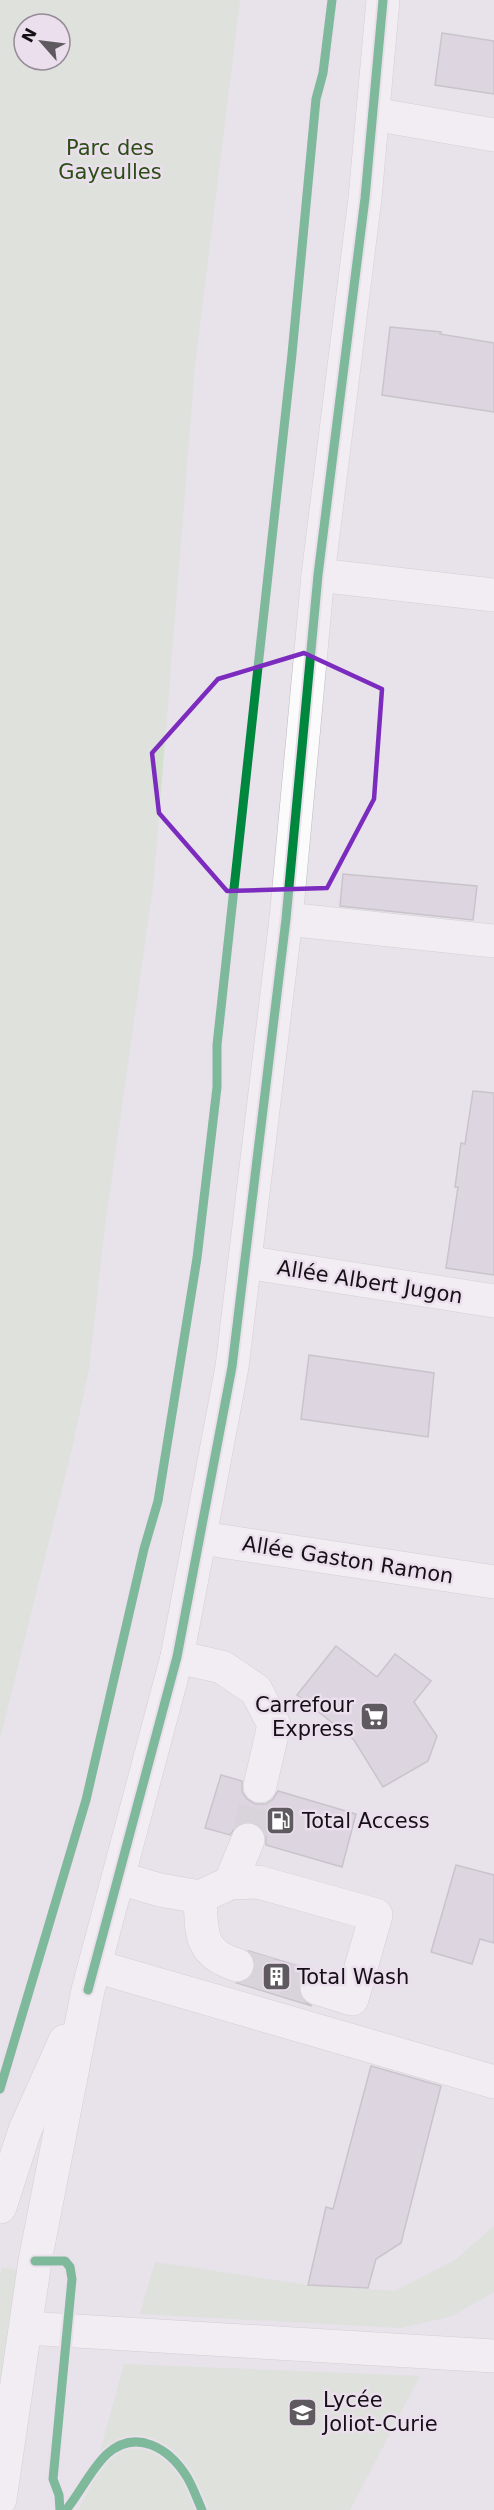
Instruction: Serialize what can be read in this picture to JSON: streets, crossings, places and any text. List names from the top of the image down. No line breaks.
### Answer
{"streets":{"main road":["Allée Albert Jugon","Allée Gaston Ramon"]},"parks":["Parc des Gayeulles"],"places":{"supermarket":["Carrefour Express"],"fuel station":["Total Access"],"building":["Total Wash"],"school or university":["Lycée Joliot-Curie"]},"north":"top left"}
